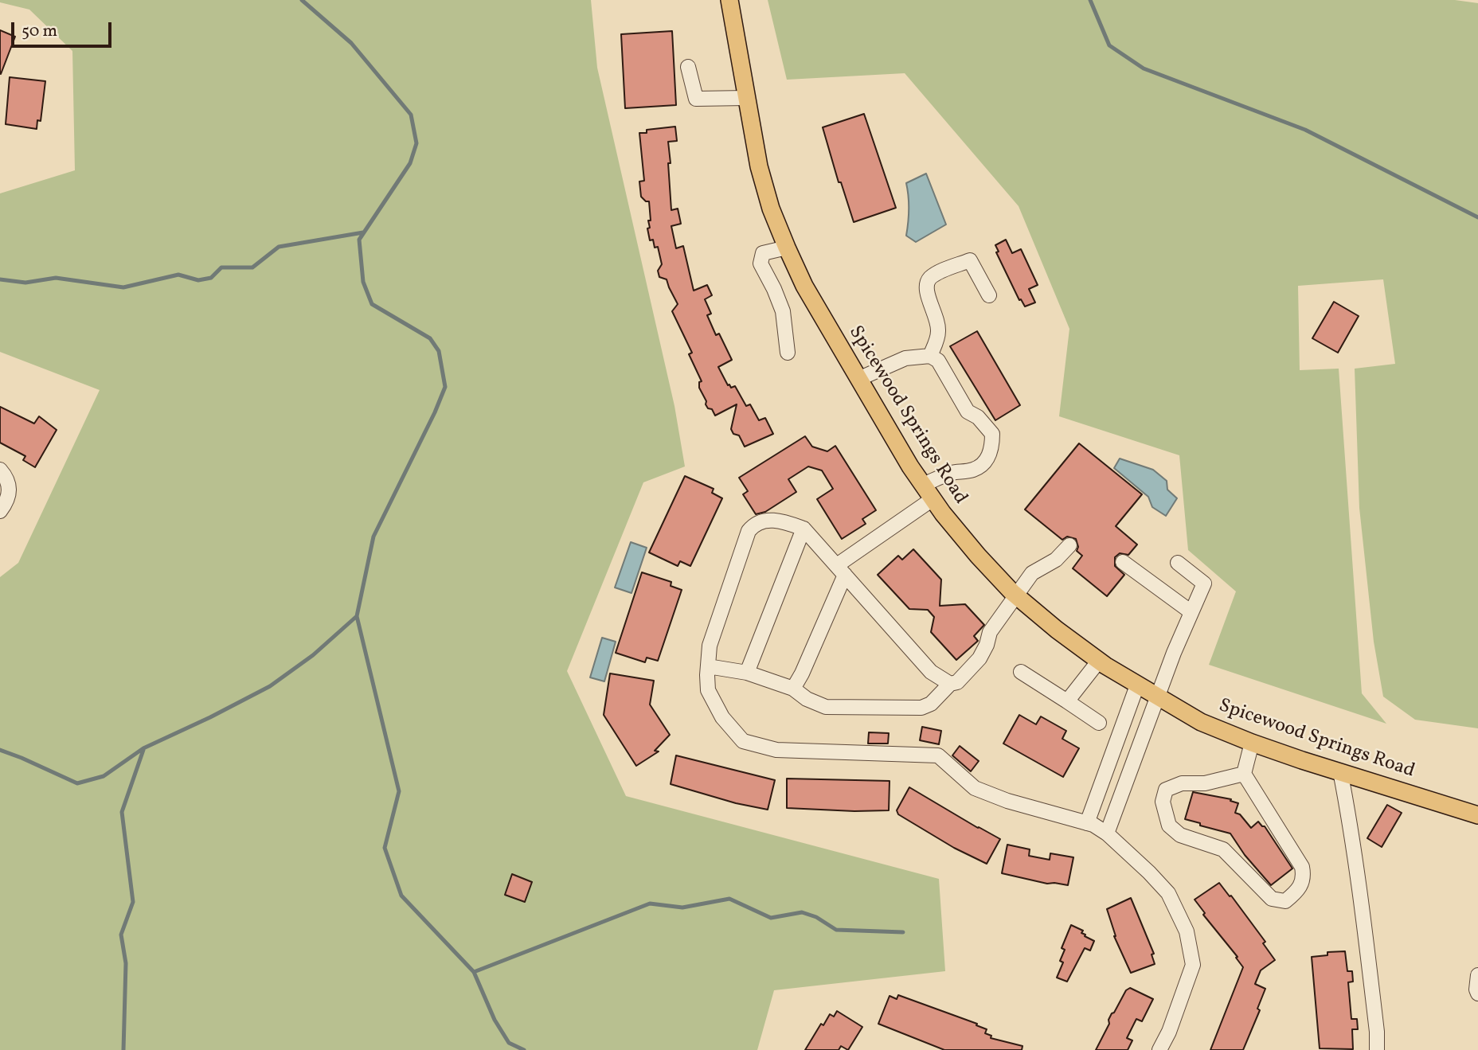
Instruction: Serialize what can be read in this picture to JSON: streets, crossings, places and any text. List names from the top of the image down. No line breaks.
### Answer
{"streets":{"main road":["Spicewood Springs Road"]},"scale_bar":"50 m"}
